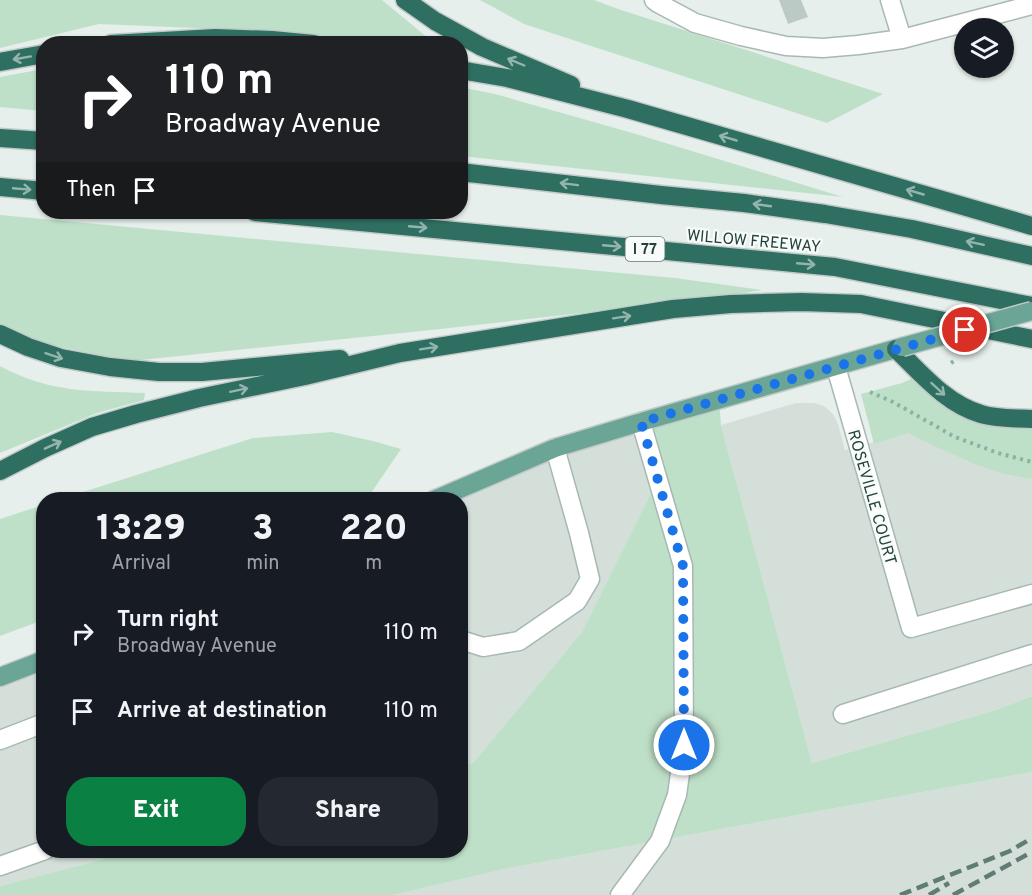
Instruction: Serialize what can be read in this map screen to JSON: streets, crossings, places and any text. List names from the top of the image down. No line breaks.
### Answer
{"streets":{"highway":["WILLOW FREEWAY","I 77"],"street":["ROSEVILLE COURT"]},"page":{"turn":["110 m","Broadway Avenue"],"then":"Then","eta":["13:29","Arrival","3","min","220","m"],"list":[{"name":"Turn right","note":"Broadway Avenue","value":"110 m"},{"name":"Arrive at destination","value":"110 m"}],"buttons":["Exit","Share"]}}
